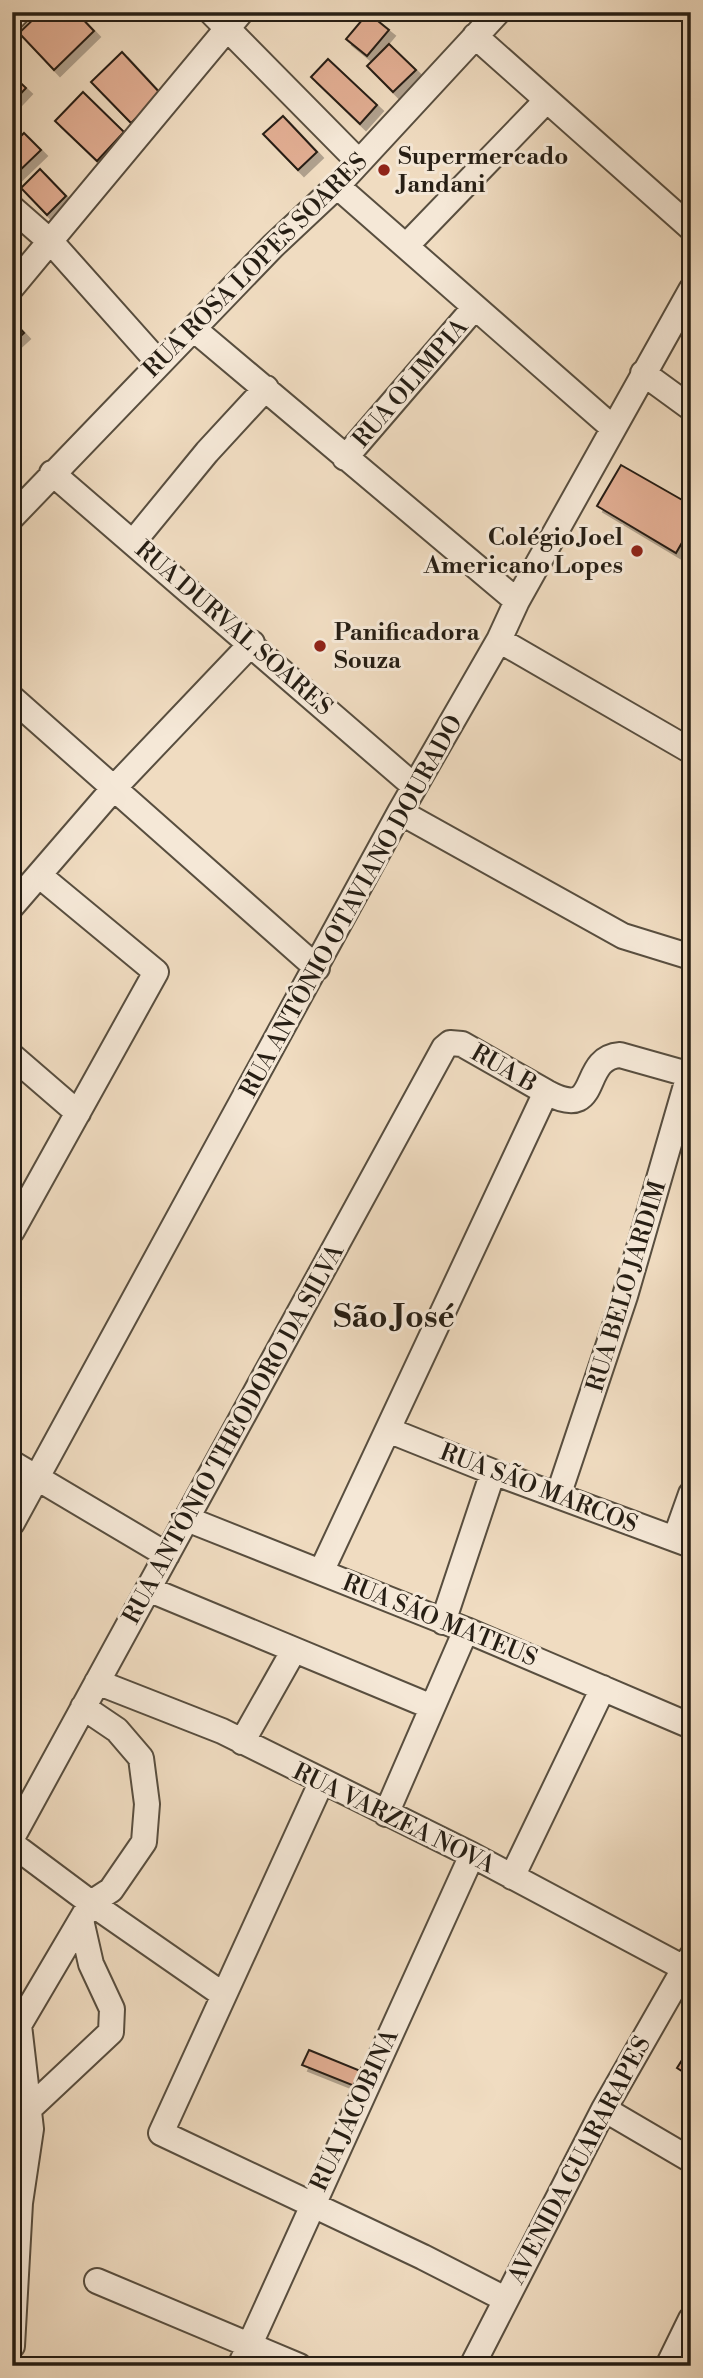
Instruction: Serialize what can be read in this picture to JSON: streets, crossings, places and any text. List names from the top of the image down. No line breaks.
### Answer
{"streets":{"street":["RUA ROSA LOPES SOARES","RUA OLIMPIA","RUA DURVAL SOARES","RUA ANTÔNIO OTAVIANO DOURADO","RUA B","RUA BELO JARDIM","RUA ANTÔNIO THEODORO DA SILVA","RUA SÃO MARCOS","RUA SÃO MATEUS","RUA VARZEA NOVA","RUA JACOBINA","AVENIDA GUARARAPES"]},"crossings":[["RUA ROSA LOPES SOARES","RUA DURVAL SOARES"],["RUA DURVAL SOARES","RUA ANTÔNIO OTAVIANO DOURADO"],["RUA B","RUA BELO JARDIM"],["RUA B","RUA ANTÔNIO THEODORO DA SILVA"],["RUA BELO JARDIM","RUA SÃO MARCOS"],["RUA ANTÔNIO THEODORO DA SILVA","RUA SÃO MATEUS"],["RUA ANTÔNIO THEODORO DA SILVA","RUA VARZEA NOVA"],["RUA VARZEA NOVA","RUA JACOBINA"],["RUA VARZEA NOVA","AVENIDA GUARARAPES"]],"districts":["São José"],"places":["Supermercado Jandani","Colégio Joel Americano Lopes","Panificadora Souza"]}
